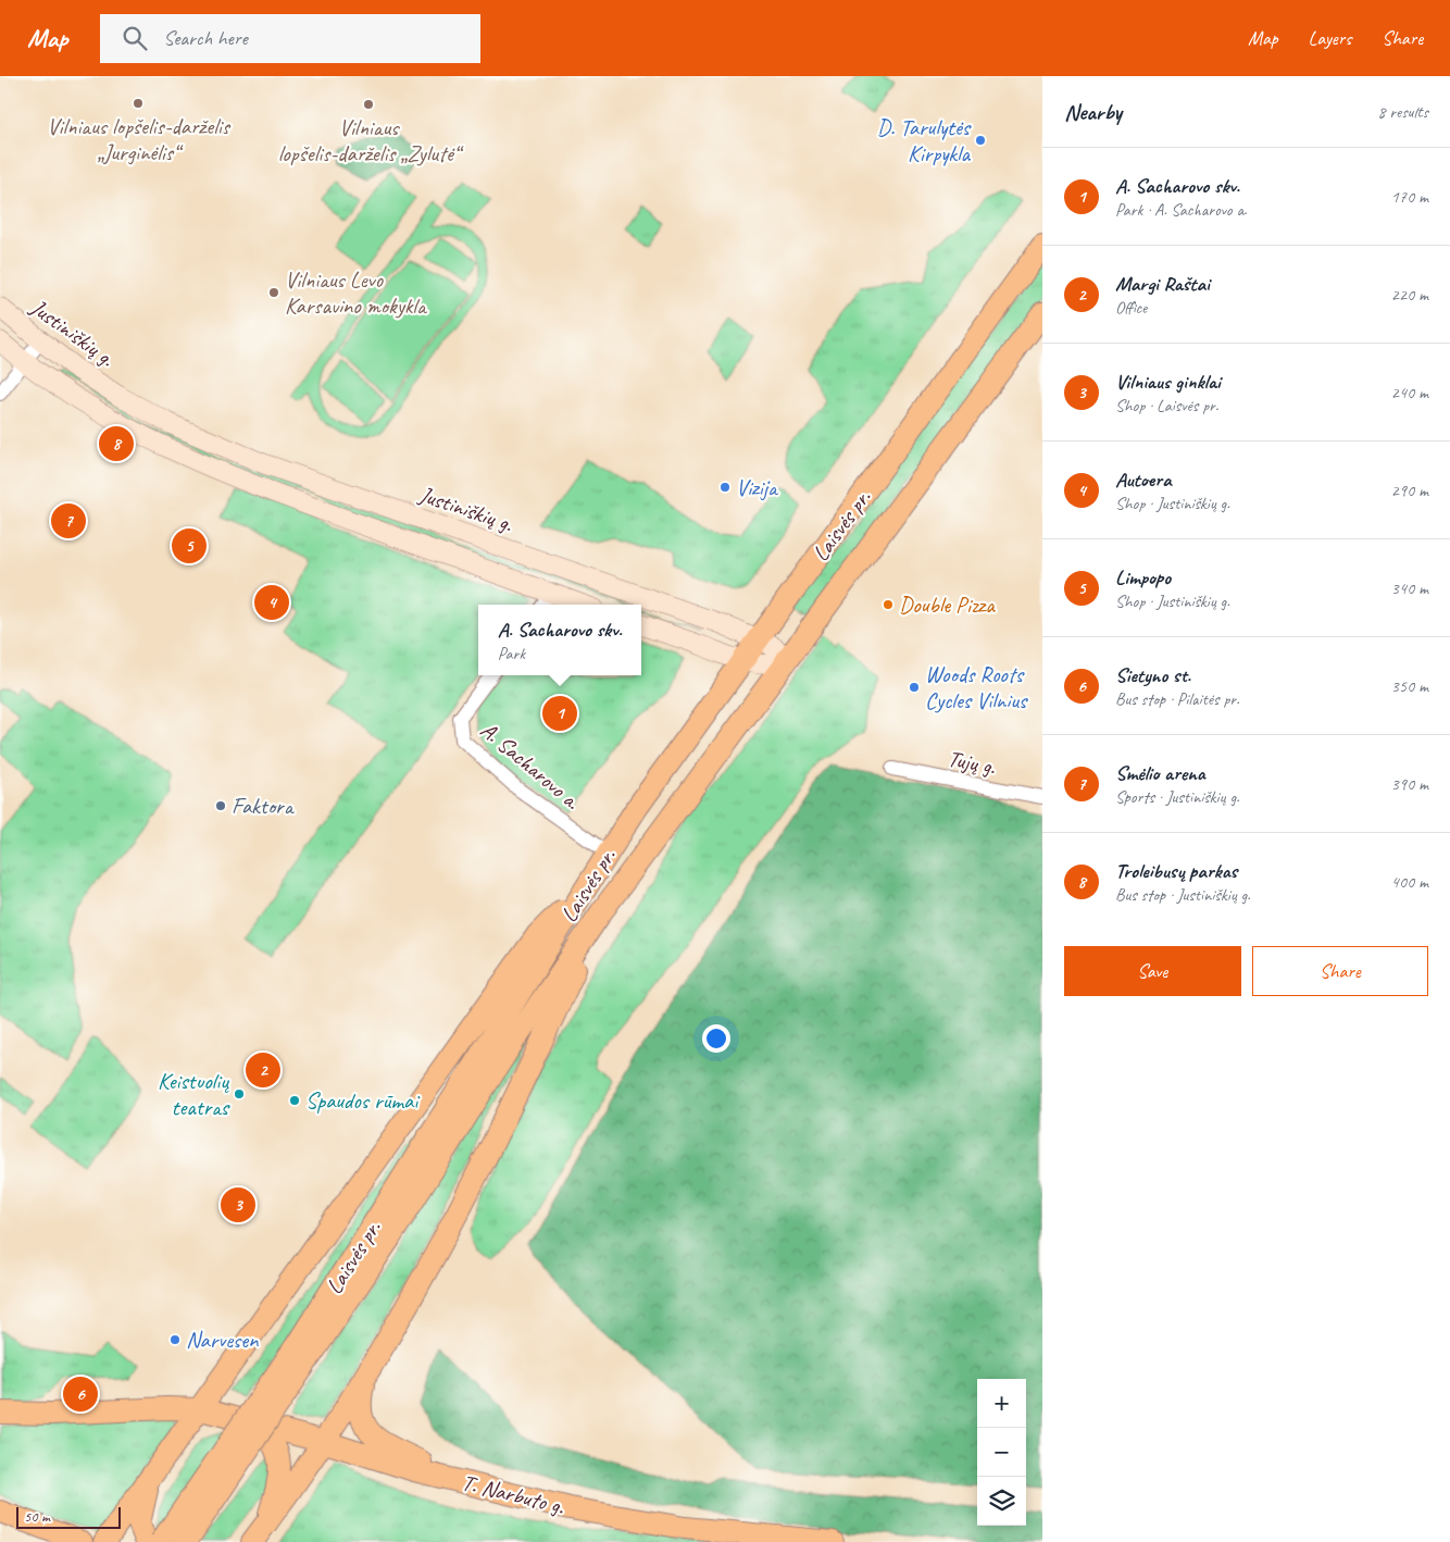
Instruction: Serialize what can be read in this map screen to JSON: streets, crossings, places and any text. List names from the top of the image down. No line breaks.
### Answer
{"streets":{"main road":["Justiniškių g.","Laisvės pr.","T. Narbuto g."],"street":["Tujų g.","A. Sacharovo a."]},"crossings":[["Justiniškių g.","Laisvės pr."],["Laisvės pr.","A. Sacharovo a."],["Laisvės pr.","T. Narbuto g."]],"places":["Vilniaus lopšelis-darželis „Jurginėlis“","Vilniaus lopšelis-darželis „Zylutė“","D. Tarulytės Kirpykla","Vilniaus Levo Karsavino mokykla","Vizija","Double Pizza","Woods Roots Cycles Vilnius","Faktora","Keistuolių teatras","Spaudos rūmai","Narvesen"],"scale_bar":"50 m","page":{"header":"Map","search":"Search here","nav":["Map","Layers","Share"],"heading":["Nearby","8 results"],"list":[{"mark":"1","name":"A. Sacharovo skv.","note":"Park · A. Sacharovo a.","value":"170 m"},{"mark":"2","name":"Margi Raštai","note":"Office","value":"220 m"},{"mark":"3","name":"Vilniaus ginklai","note":"Shop · Laisvės pr.","value":"240 m"},{"mark":"4","name":"Autoera","note":"Shop · Justiniškių g.","value":"290 m"},{"mark":"5","name":"Limpopo","note":"Shop · Justiniškių g.","value":"340 m"},{"mark":"6","name":"Sietyno st.","note":"Bus stop · Pilaitės pr.","value":"350 m"},{"mark":"7","name":"Smėlio arena","note":"Sports · Justiniškių g.","value":"390 m"},{"mark":"8","name":"Troleibusų parkas","note":"Bus stop · Justiniškių g.","value":"400 m"}],"pins":["8","7","5","4","1","2","3","6"],"popup":["A. Sacharovo skv.","Park"],"buttons":["Save","Share"],"map_buttons":["+","−"],"scale":"50 m"}}
